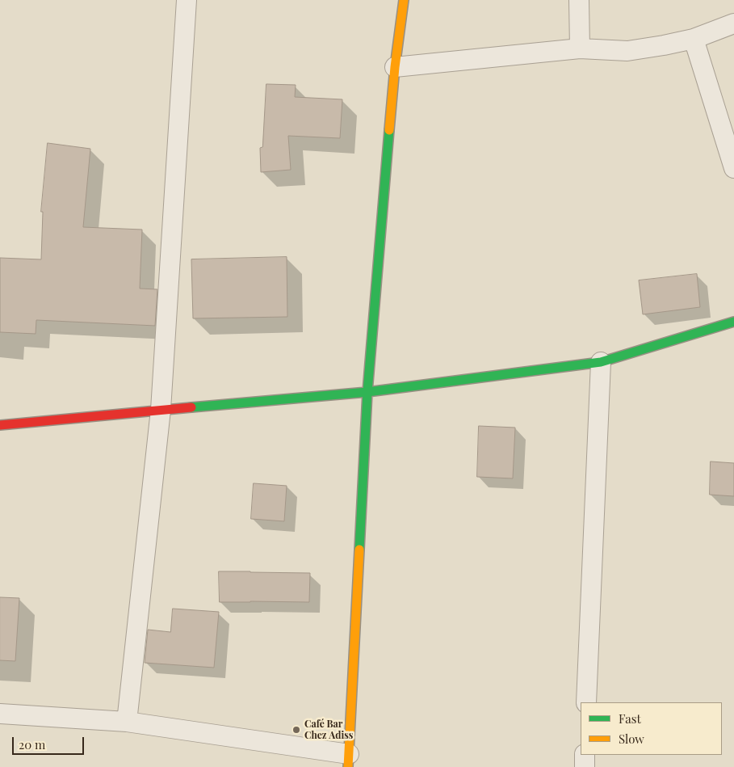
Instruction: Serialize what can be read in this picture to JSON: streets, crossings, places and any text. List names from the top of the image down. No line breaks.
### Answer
{"places":["Café Bar Chez Adiss"],"legend":["Fast","Slow"],"scale_bar":"20 m"}
